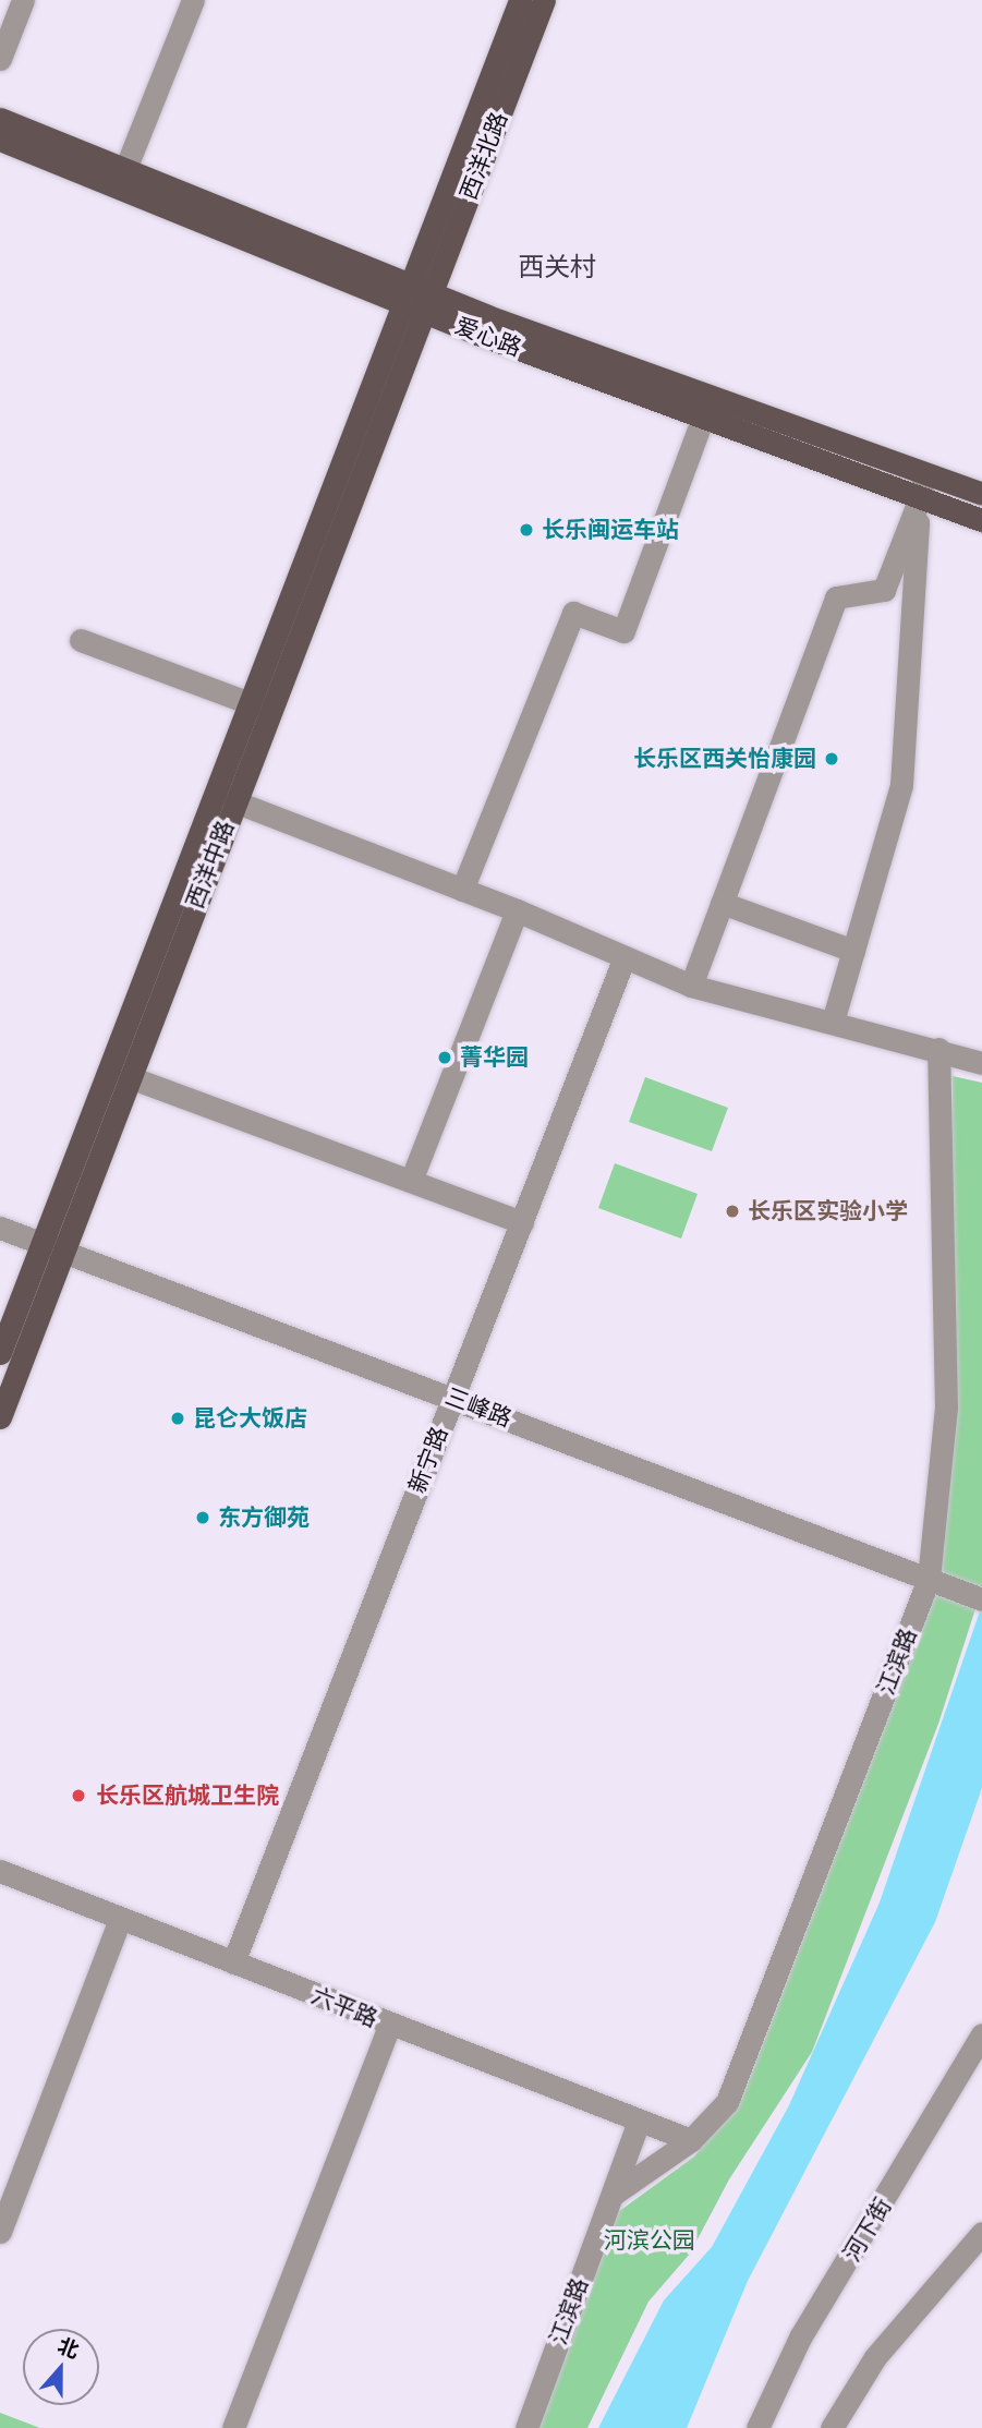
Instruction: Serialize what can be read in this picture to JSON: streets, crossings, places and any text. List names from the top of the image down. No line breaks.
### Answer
{"streets":{"main road":["西洋北路","爱心路","西洋中路"],"street":["三峰路","新宁路","江滨路","六平路","河下街"]},"crossings":[["西洋北路","爱心路"],["西洋北路","西洋中路"],["爱心路","西洋中路"],["西洋中路","三峰路"],["三峰路","新宁路"],["三峰路","江滨路"],["新宁路","六平路"],["江滨路","六平路"]],"districts":["西关村"],"parks":["河滨公园"],"places":["长乐闽运车站","长乐区西关怡康园","菁华园","长乐区实验小学","昆仑大饭店","东方御苑","长乐区航城卫生院"],"north":"top"}
